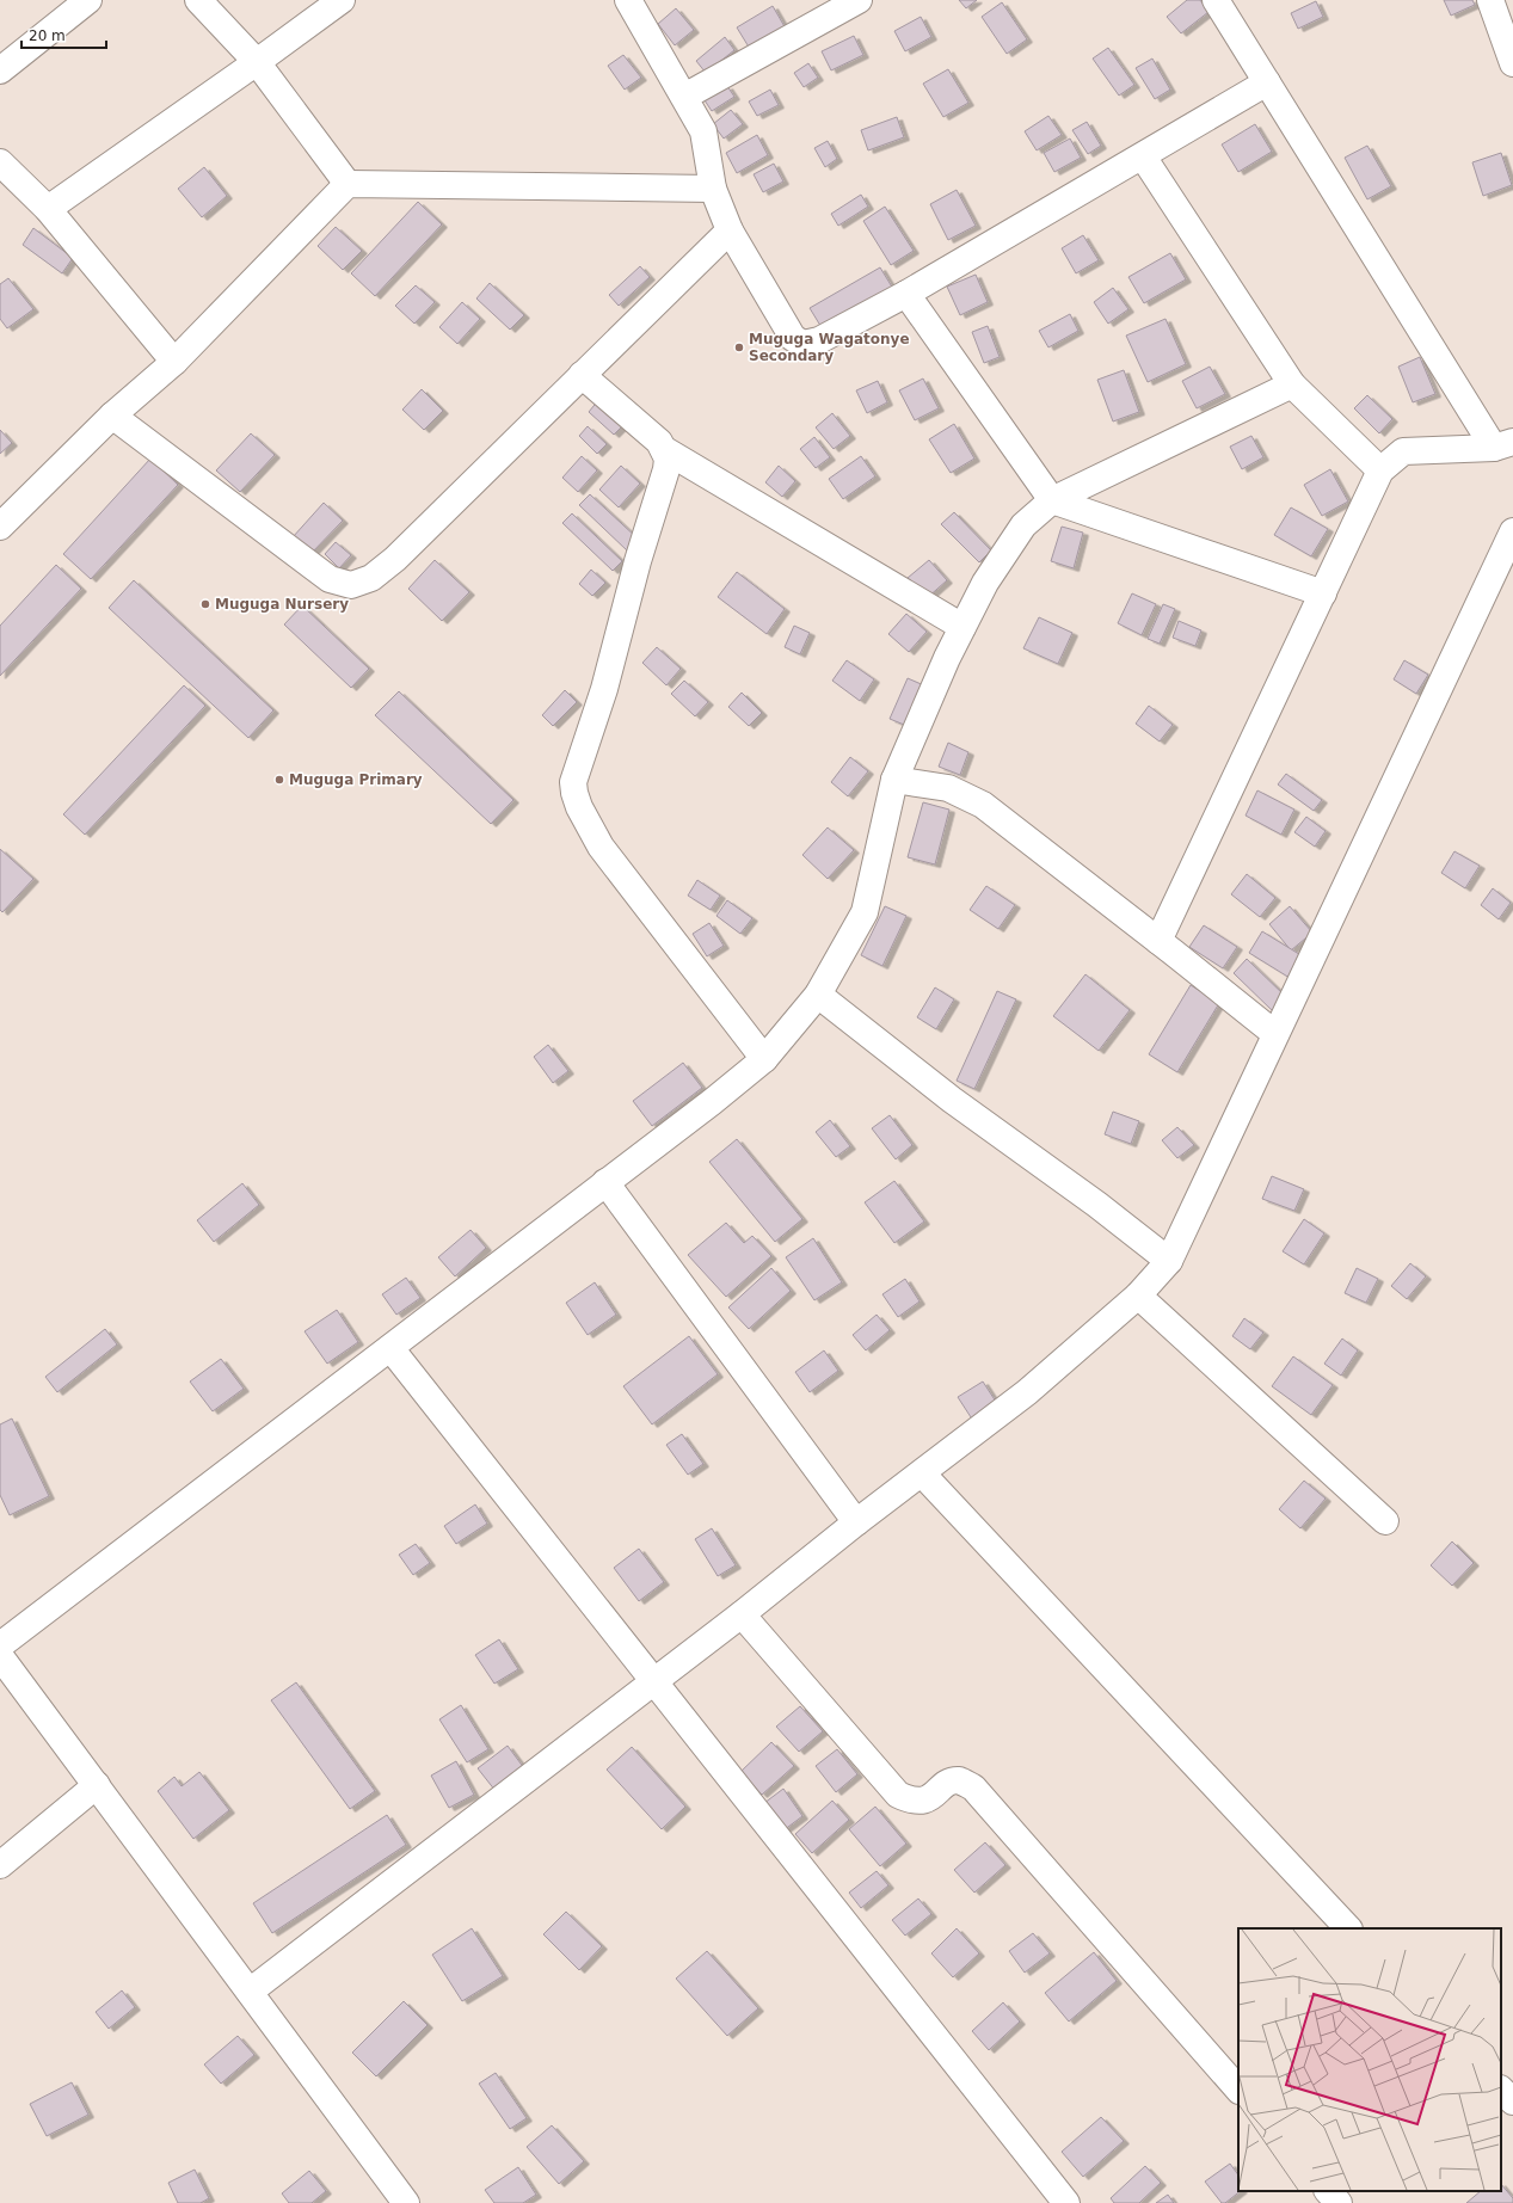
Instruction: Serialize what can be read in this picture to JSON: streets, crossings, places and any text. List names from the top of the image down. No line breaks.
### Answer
{"places":["Muguga Wagatonye Secondary","Muguga Nursery","Muguga Primary"],"scale_bar":"20 m"}
